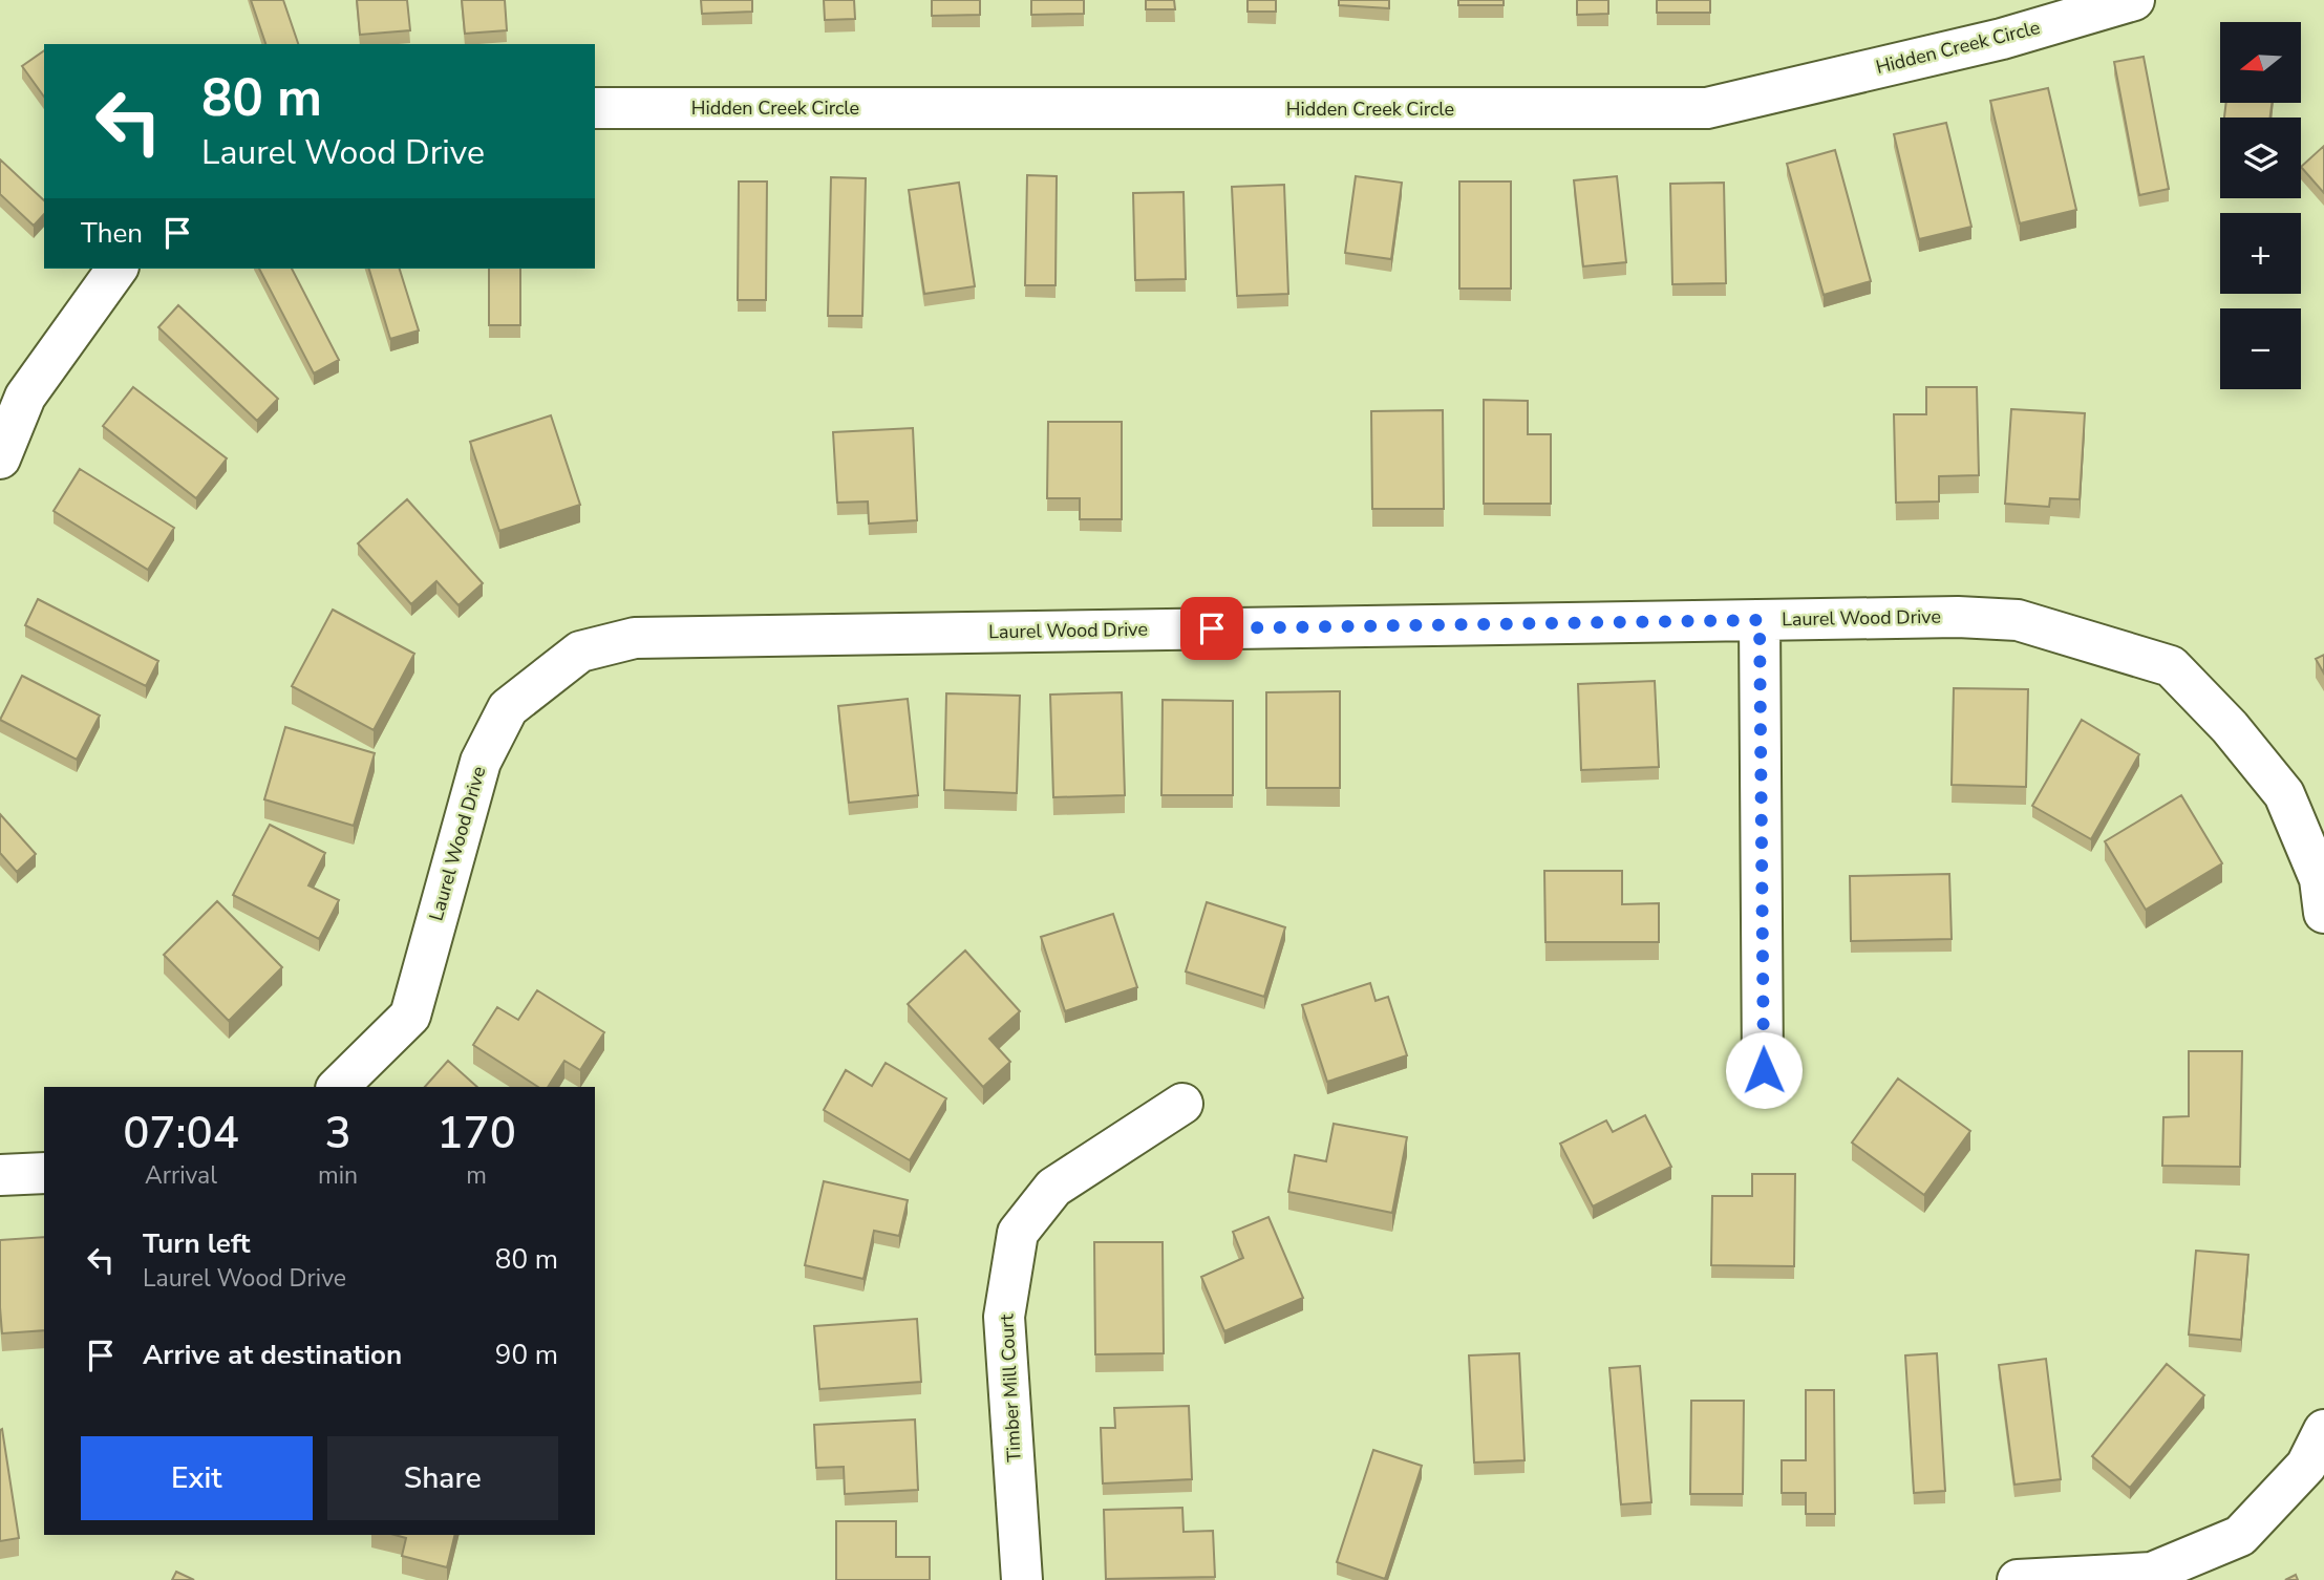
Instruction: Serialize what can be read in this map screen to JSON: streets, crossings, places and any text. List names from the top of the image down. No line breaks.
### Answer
{"streets":{"street":["Hidden Creek Circle","Laurel Wood Drive","Timber Mill Court"]},"north":"left","page":{"map_buttons":["+","−"],"turn":["80 m","Laurel Wood Drive"],"then":"Then","eta":["07:04","Arrival","3","min","170","m"],"list":[{"name":"Turn left","note":"Laurel Wood Drive","value":"80 m"},{"name":"Arrive at destination","value":"90 m"}],"buttons":["Exit","Share"]}}
